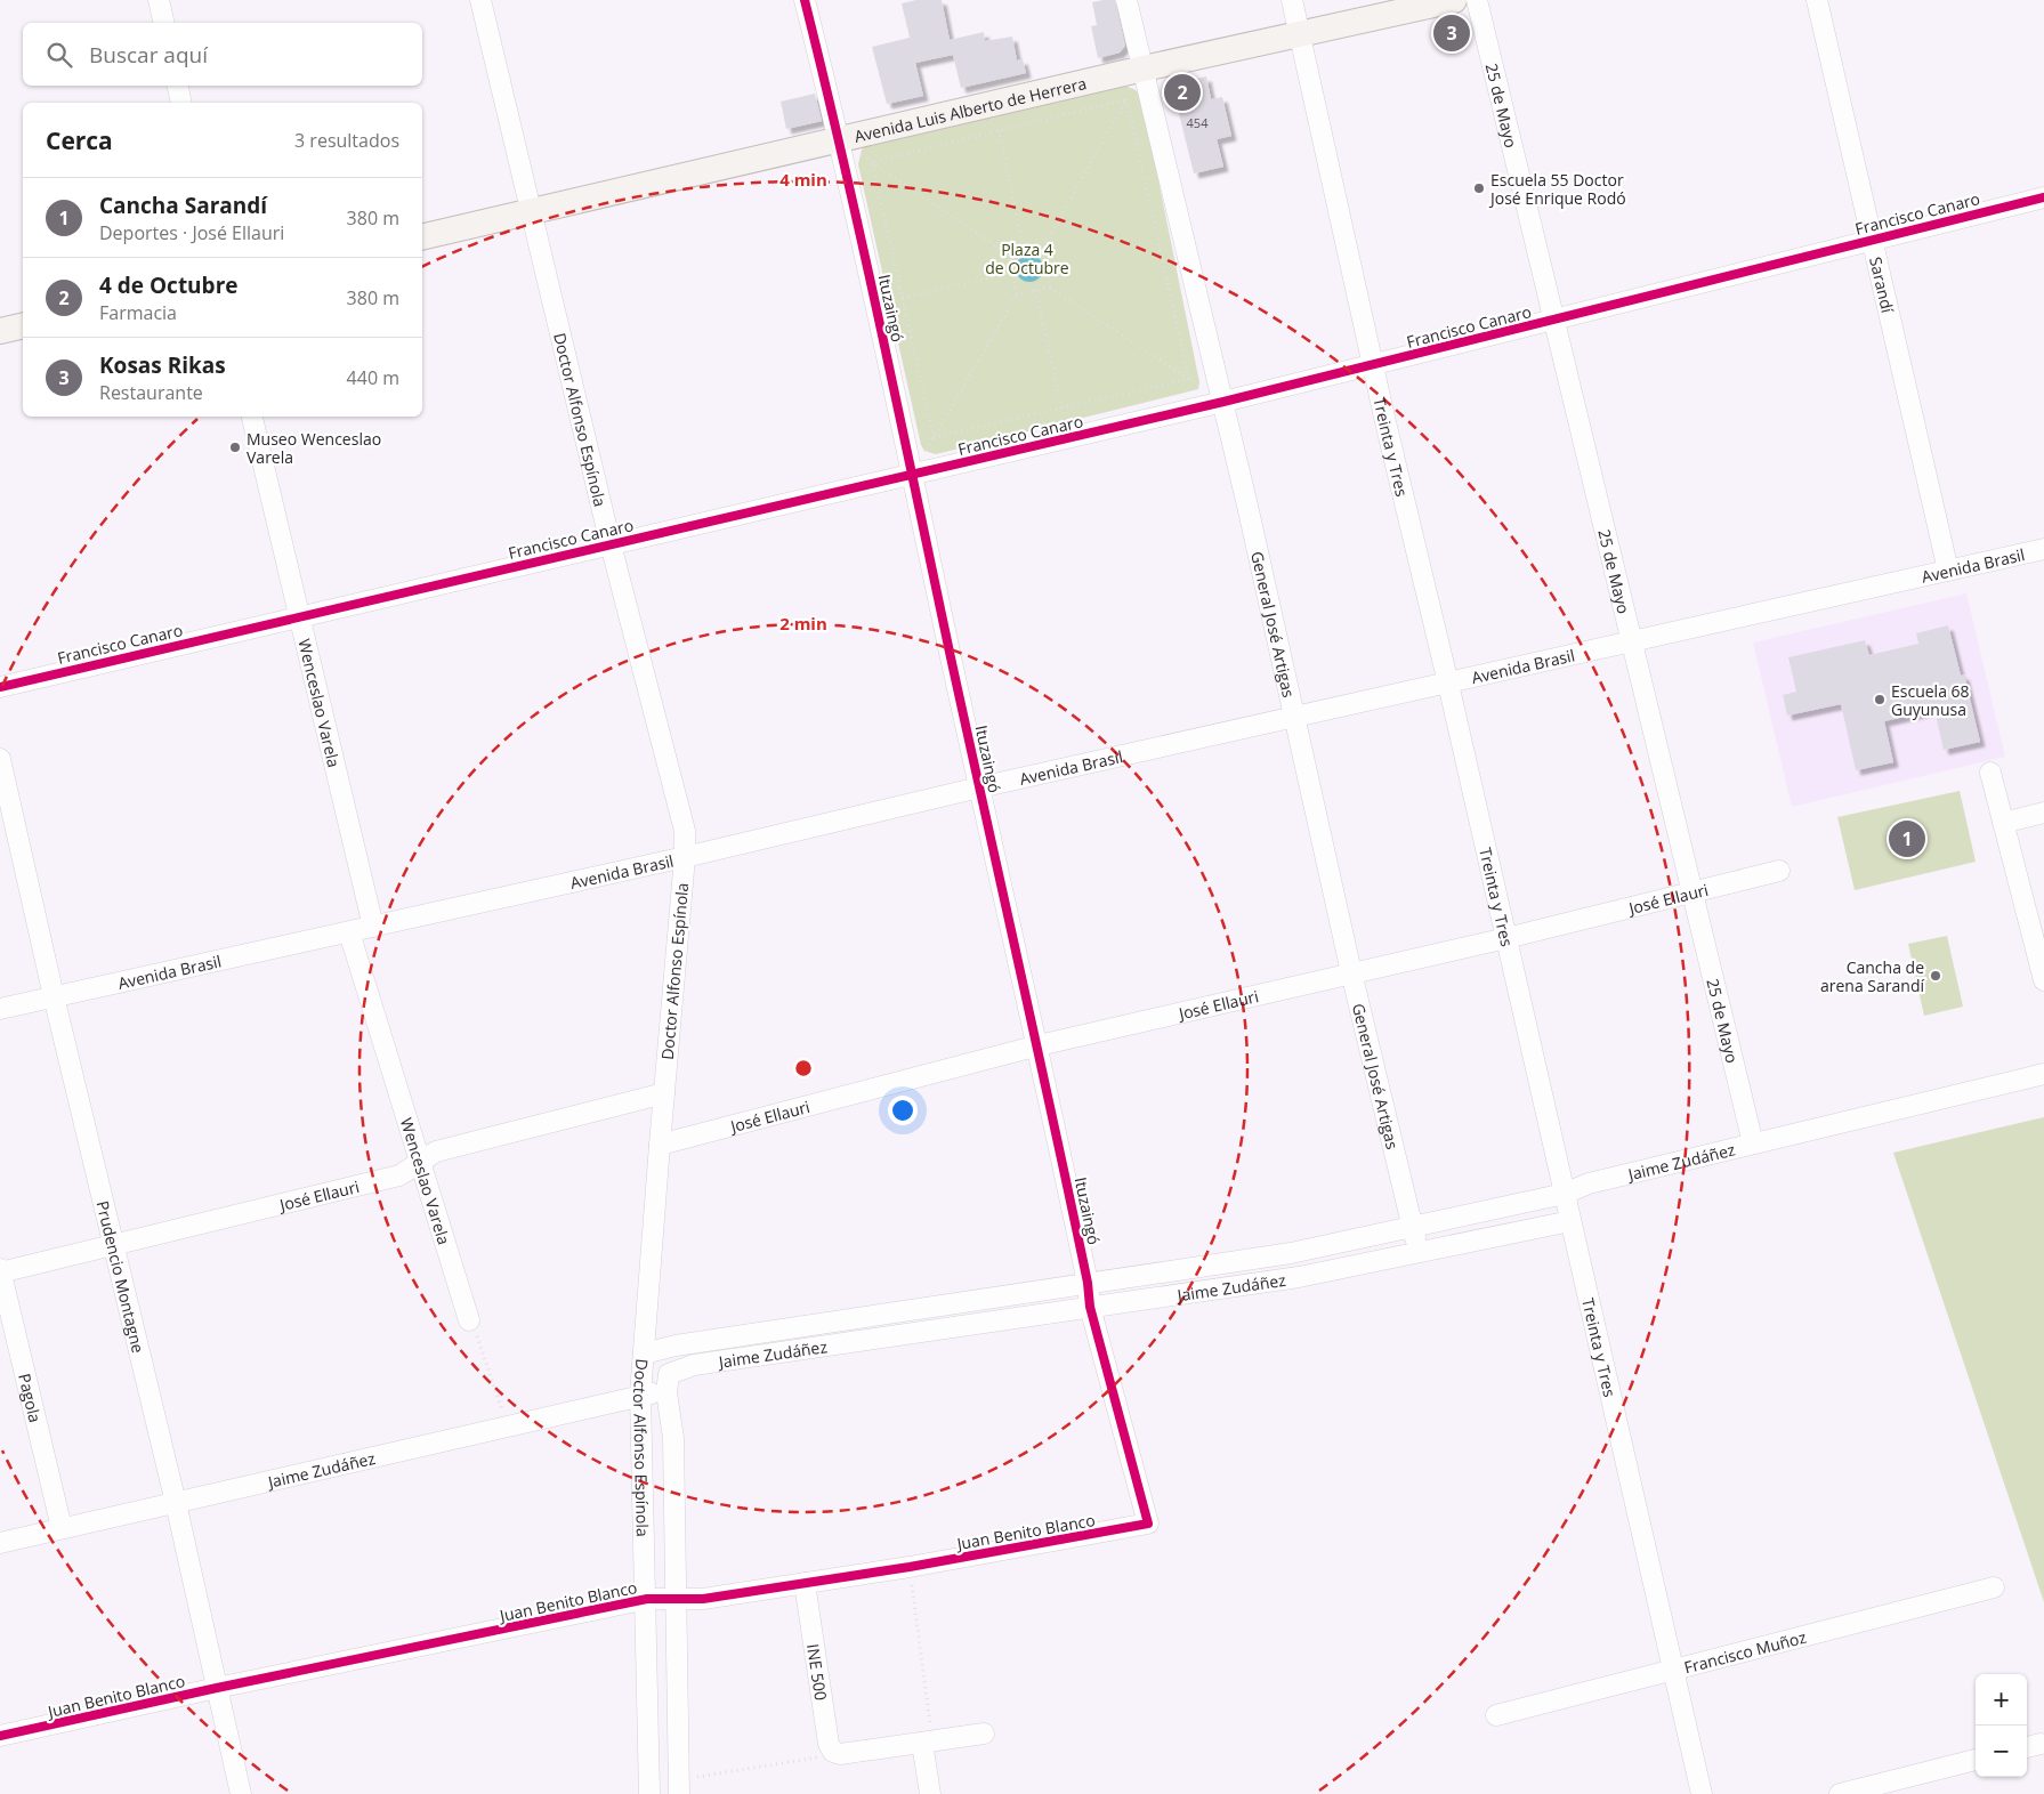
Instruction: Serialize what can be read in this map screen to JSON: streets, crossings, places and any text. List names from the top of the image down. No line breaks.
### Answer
{"streets":{"main road":["Avenida Luis Alberto de Herrera"],"street":["25 de Mayo","Francisco Canaro","Sarandí","Ituzaingó","Doctor Alfonso Espínola","Treinta y Tres","Avenida Brasil","General José Artigas","Wenceslao Varela","José Ellauri","Jaime Zudáñez","Prudencio Montagne","Pagola","Juan Benito Blanco","Francisco Muñoz","INE 500"]},"crossings":[["25 de Mayo","Francisco Canaro"],["25 de Mayo","Avenida Brasil"],["25 de Mayo","José Ellauri"],["25 de Mayo","Jaime Zudáñez"],["Avenida Luis Alberto de Herrera","Ituzaingó"],["Avenida Luis Alberto de Herrera","Doctor Alfonso Espínola"],["Avenida Luis Alberto de Herrera","Treinta y Tres"],["Avenida Luis Alberto de Herrera","General José Artigas"],["Francisco Canaro","Sarandí"],["Francisco Canaro","Ituzaingó"],["Francisco Canaro","Doctor Alfonso Espínola"],["Francisco Canaro","Treinta y Tres"],["Francisco Canaro","General José Artigas"],["Francisco Canaro","Wenceslao Varela"],["Sarandí","Avenida Brasil"],["Ituzaingó","Avenida Brasil"],["Ituzaingó","José Ellauri"],["Ituzaingó","Jaime Zudáñez"],["Ituzaingó","Juan Benito Blanco"],["Doctor Alfonso Espínola","Avenida Brasil"],["Doctor Alfonso Espínola","José Ellauri"],["Doctor Alfonso Espínola","Jaime Zudáñez"],["Doctor Alfonso Espínola","Juan Benito Blanco"],["Treinta y Tres","Avenida Brasil"],["Treinta y Tres","José Ellauri"],["Treinta y Tres","Jaime Zudáñez"],["Treinta y Tres","Francisco Muñoz"],["Avenida Brasil","General José Artigas"],["Avenida Brasil","Wenceslao Varela"],["Avenida Brasil","Prudencio Montagne"],["General José Artigas","José Ellauri"],["General José Artigas","Jaime Zudáñez"],["Wenceslao Varela","José Ellauri"],["José Ellauri","Prudencio Montagne"],["José Ellauri","Pagola"],["Jaime Zudáñez","Prudencio Montagne"],["Jaime Zudáñez","Pagola"],["Prudencio Montagne","Juan Benito Blanco"],["Juan Benito Blanco","INE 500"]],"parks":["Plaza 4 de Octubre"],"places":["Escuela 55 Doctor José Enrique Rodó","Museo Wenceslao Varela","Escuela 68 Guyunusa","Cancha de arena Sarandí"],"house_numbers":["454"],"page":{"pins":["3","2","1"],"search":"Buscar aquí","heading":["Cerca","3 resultados"],"list":[{"mark":"1","name":"Cancha Sarandí","note":"Deportes · José Ellauri","value":"380 m"},{"mark":"2","name":"4 de Octubre","note":"Farmacia","value":"380 m"},{"mark":"3","name":"Kosas Rikas","note":"Restaurante","value":"440 m"}],"map_buttons":["+","−"]},"rings":["4 min","2 min"]}
